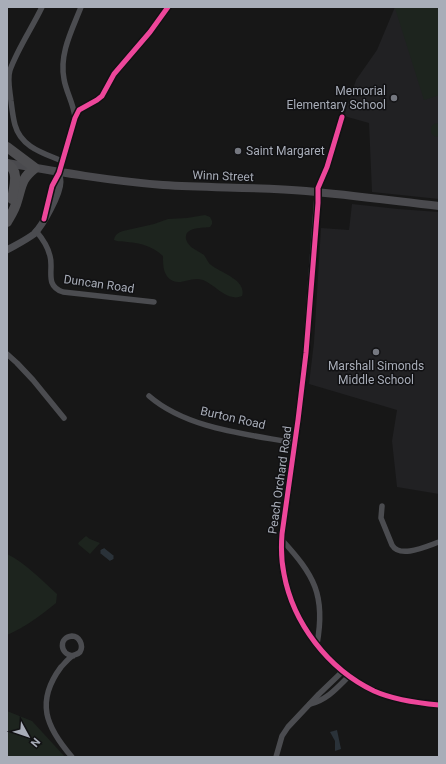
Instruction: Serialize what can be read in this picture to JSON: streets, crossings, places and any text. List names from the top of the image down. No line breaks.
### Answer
{"streets":{"main road":["Winn Street"],"street":["Duncan Road","Burton Road","Peach Orchard Road"]},"crossings":[["Winn Street","Peach Orchard Road"],["Burton Road","Peach Orchard Road"]],"places":["Memorial Elementary School","Saint Margaret","Marshall Simonds Middle School"],"north":"bottom right"}
